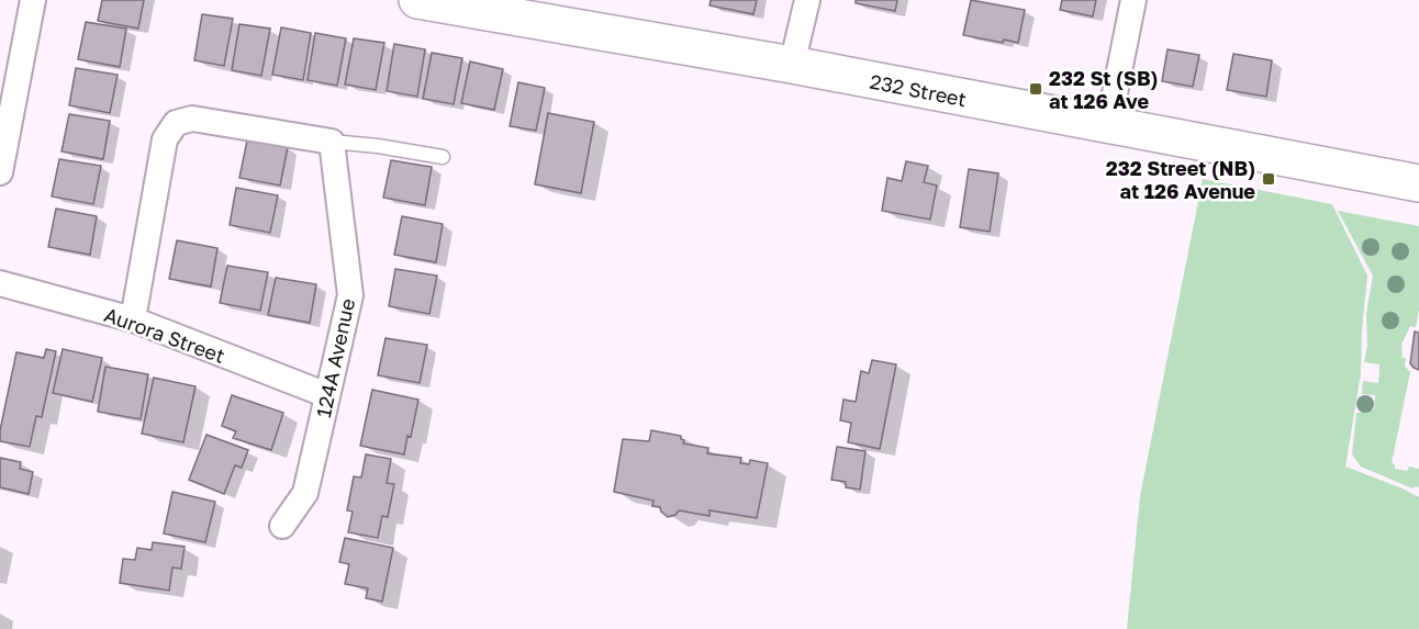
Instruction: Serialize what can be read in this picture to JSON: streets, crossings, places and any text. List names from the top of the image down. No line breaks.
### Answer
{"streets":{"main road":["232 Street"],"street":["Aurora Street","124A Avenue"]},"crossings":[["Aurora Street","124A Avenue"]],"places":{"transit":["232 St (SB) at 126 Ave","232 Street (NB) at 126 Avenue"]}}
